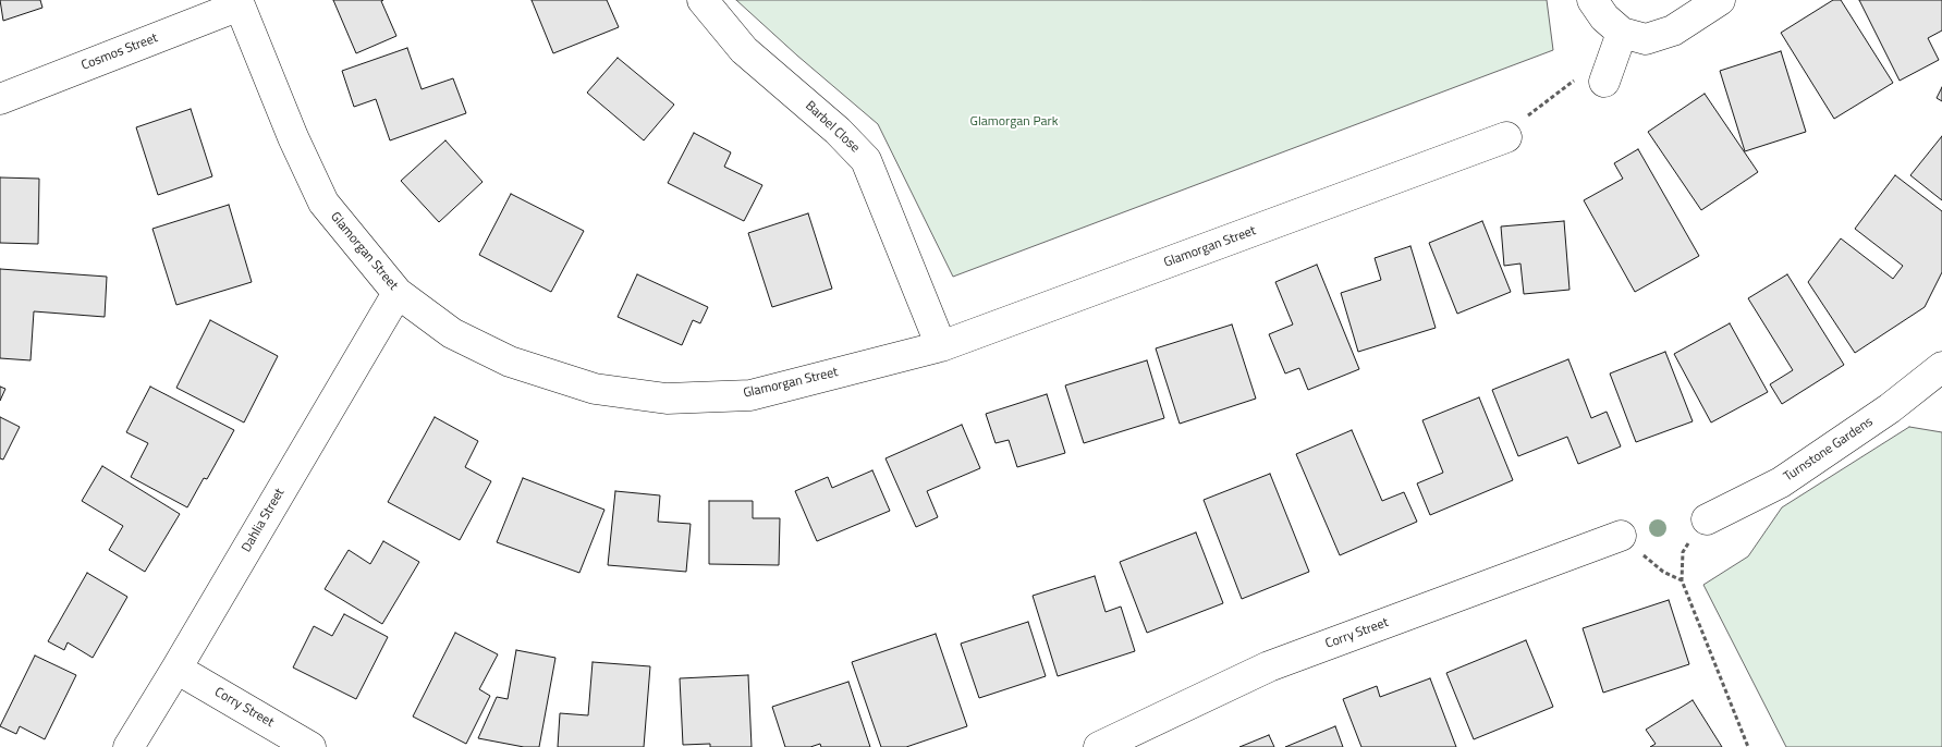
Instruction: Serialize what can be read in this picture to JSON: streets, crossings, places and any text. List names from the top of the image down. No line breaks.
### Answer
{"streets":{"street":["Cosmos Street","Barbel Close","Glamorgan Street","Turnstone Gardens","Dahlia Street","Corry Street"]},"crossings":[["Cosmos Street","Glamorgan Street"],["Barbel Close","Glamorgan Street"],["Glamorgan Street","Dahlia Street"],["Dahlia Street","Corry Street"]],"parks":["Glamorgan Park"]}
